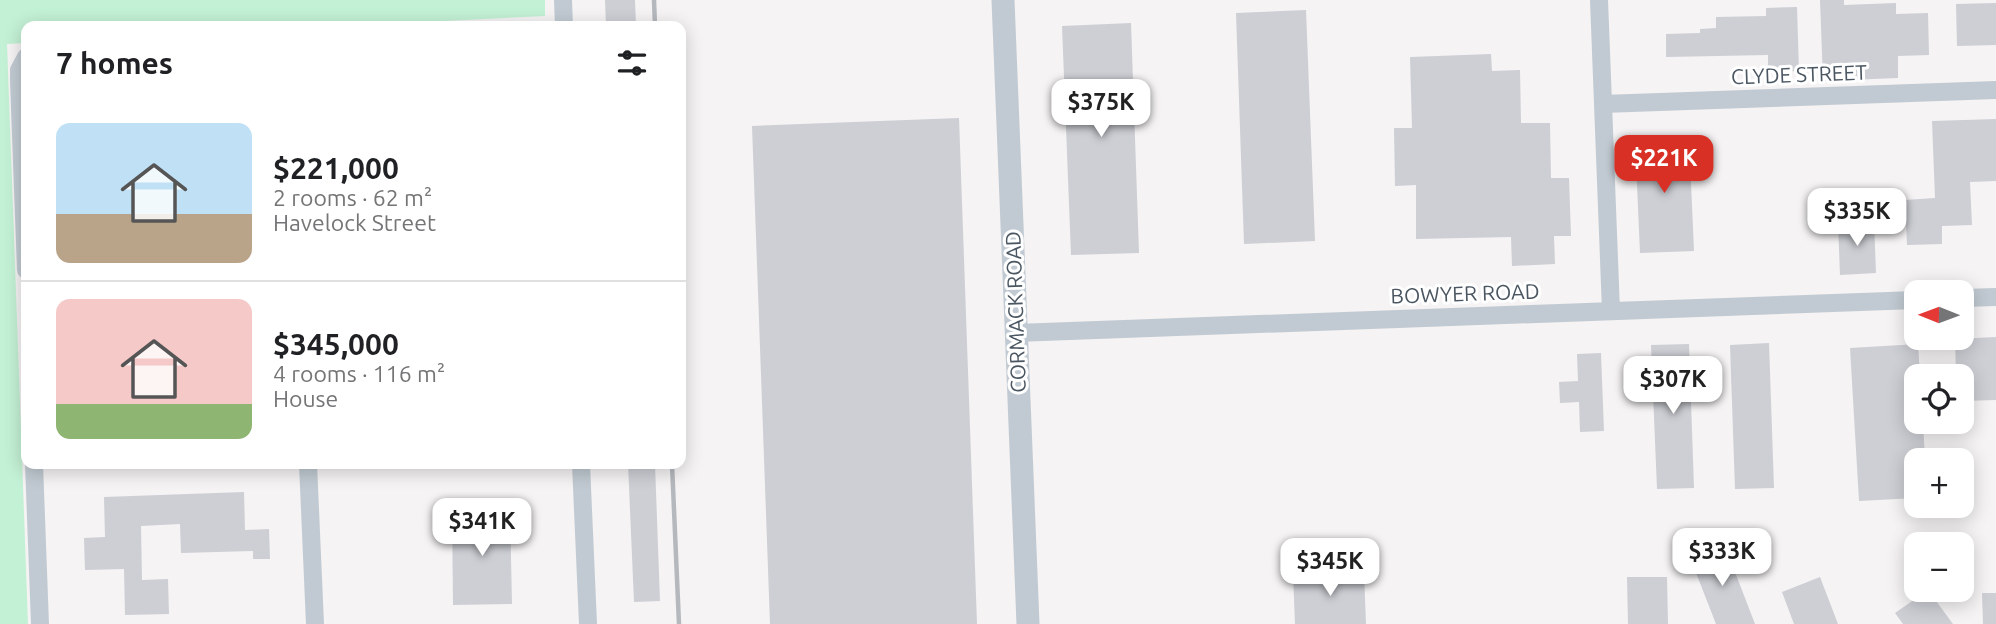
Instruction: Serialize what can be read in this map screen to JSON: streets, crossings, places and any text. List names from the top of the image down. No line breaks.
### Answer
{"streets":{"street":["CLYDE STREET","BOWYER ROAD","CORMACK ROAD"]},"crossings":[["BOWYER ROAD","CORMACK ROAD"]],"north":"left","page":{"heading":"7 homes","price":["$375K","$221K","$335K","$307K","$341K","$333K","$345K"],"list":[{"name":"$221,000","note":"2 rooms · 62 m² · Havelock Street"},{"name":"$345,000","note":"4 rooms · 116 m² · House"}],"map_buttons":["+","−"]}}
